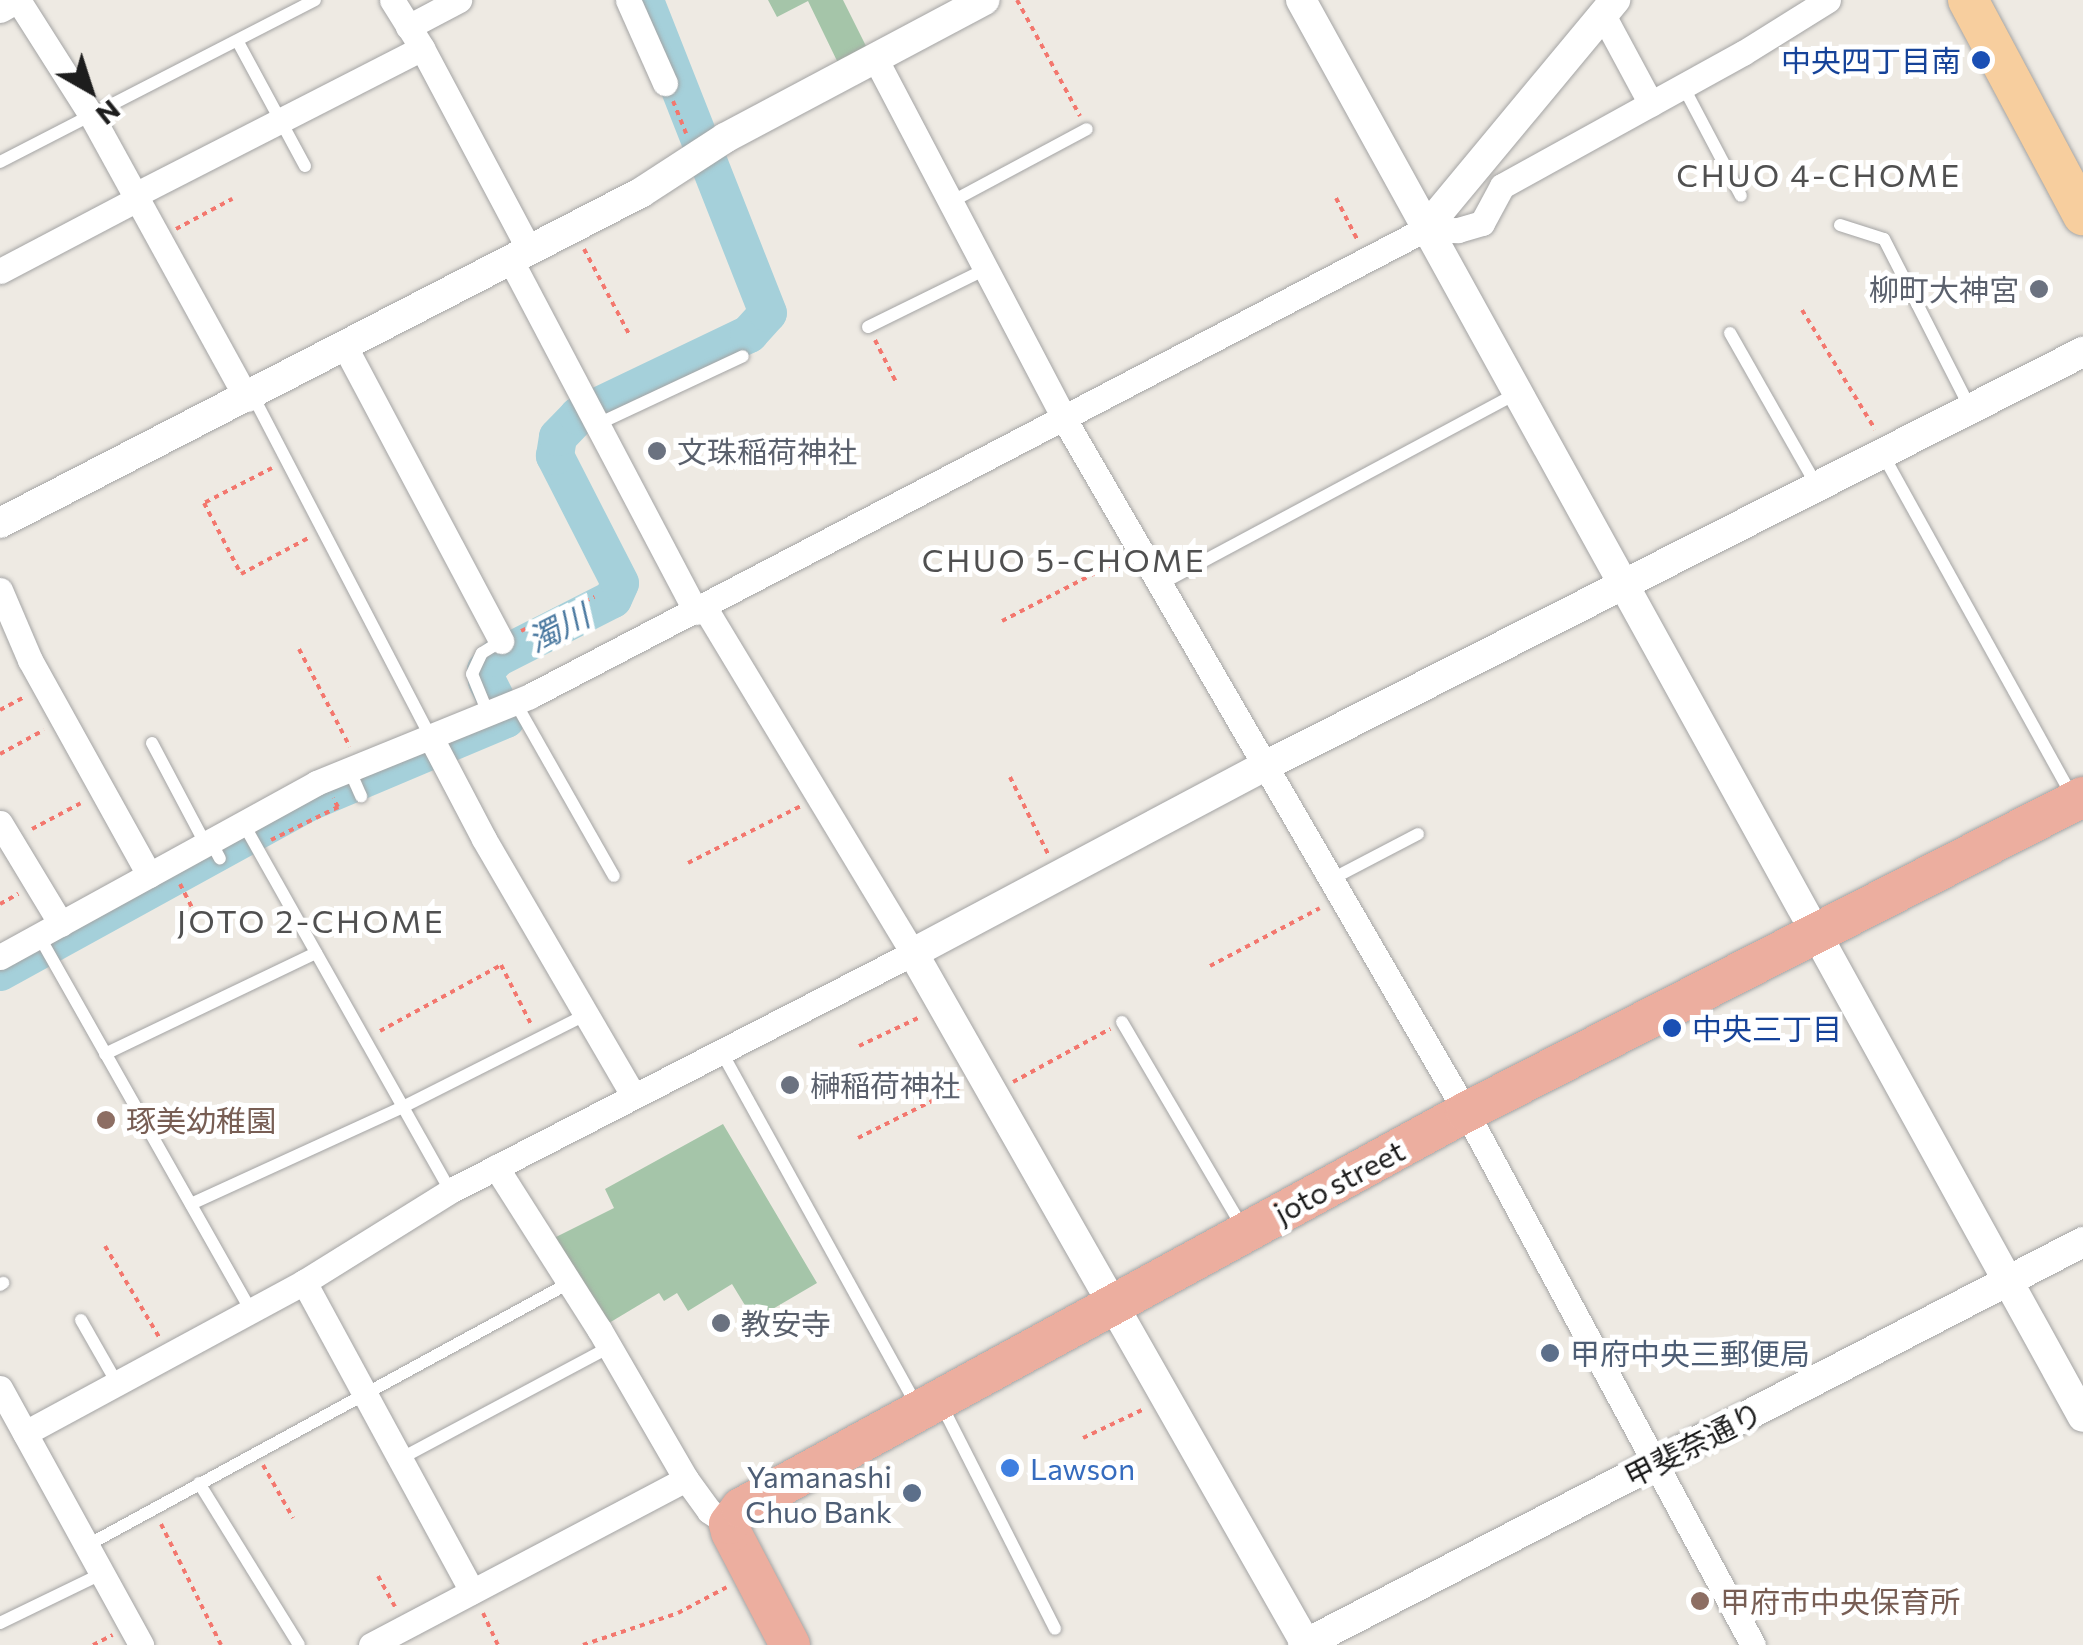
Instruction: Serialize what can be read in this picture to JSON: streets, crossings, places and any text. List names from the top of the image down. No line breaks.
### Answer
{"streets":{"highway":["joto street"],"street":["甲斐奈通り"]},"districts":["CHUO 4-CHOME","CHUO 5-CHOME","JOTO 2-CHOME"],"water":["濁川"],"places":["中央四丁目南","柳町大神宮","文珠稲荷神社","中央三丁目","榊稲荷神社","琢美幼稚園","教安寺","甲府中央三郵便局","Lawson","Yamanashi Chuo Bank","甲府市中央保育所"],"north":"bottom right"}
